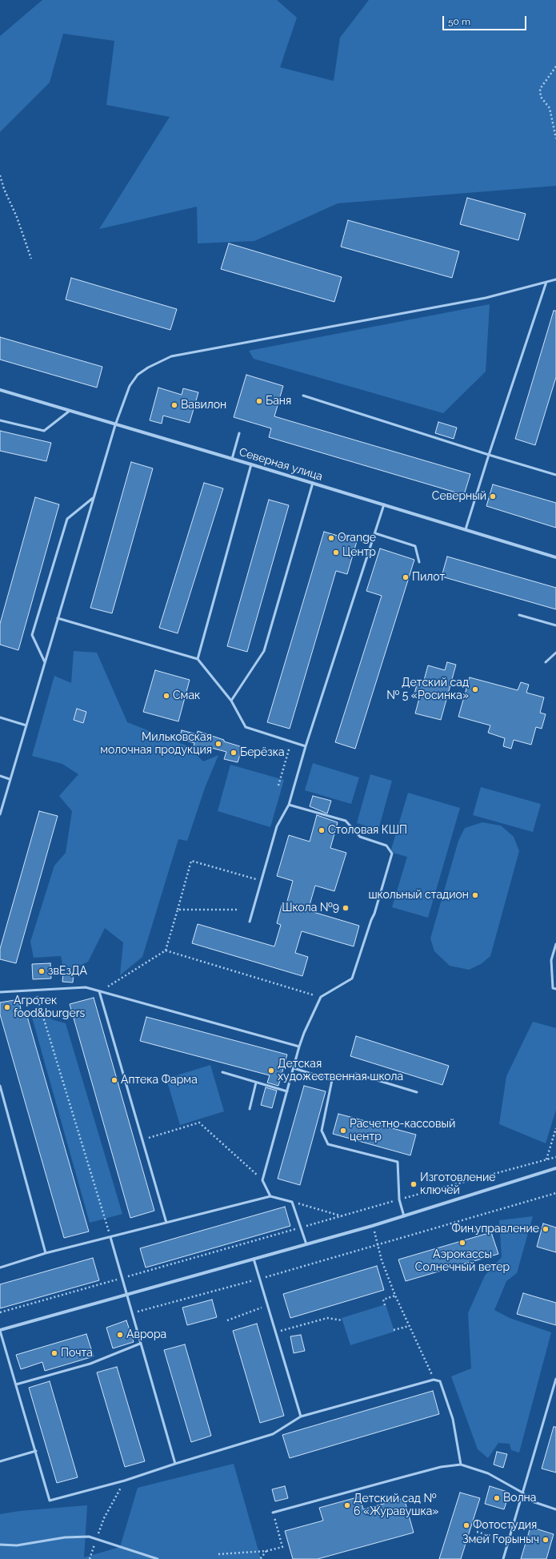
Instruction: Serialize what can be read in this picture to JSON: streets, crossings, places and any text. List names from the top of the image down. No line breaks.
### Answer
{"streets":{"street":["Северная улица"]},"places":["Баня","Вавилон","Северный","Orange","Центр","Пилот","Детский сад № 5 «Росинка»","Смак","Мильковская молочная продукция","Берёзка","Столовая КШП","школьный стадион","Школа №9","звЕзДА","Агротек food&burgers","Детская художественная школа","Аптека Фарма","Расчетно-кассовый центр","Изготовление ключей","Фин.управление","Аэрокассы Солнечный ветер","Аврора","Почта","Волна","Детский сад № 6 «Журавушка»","Фотостудия","Змей Горыныч"],"scale_bar":"50 m"}
